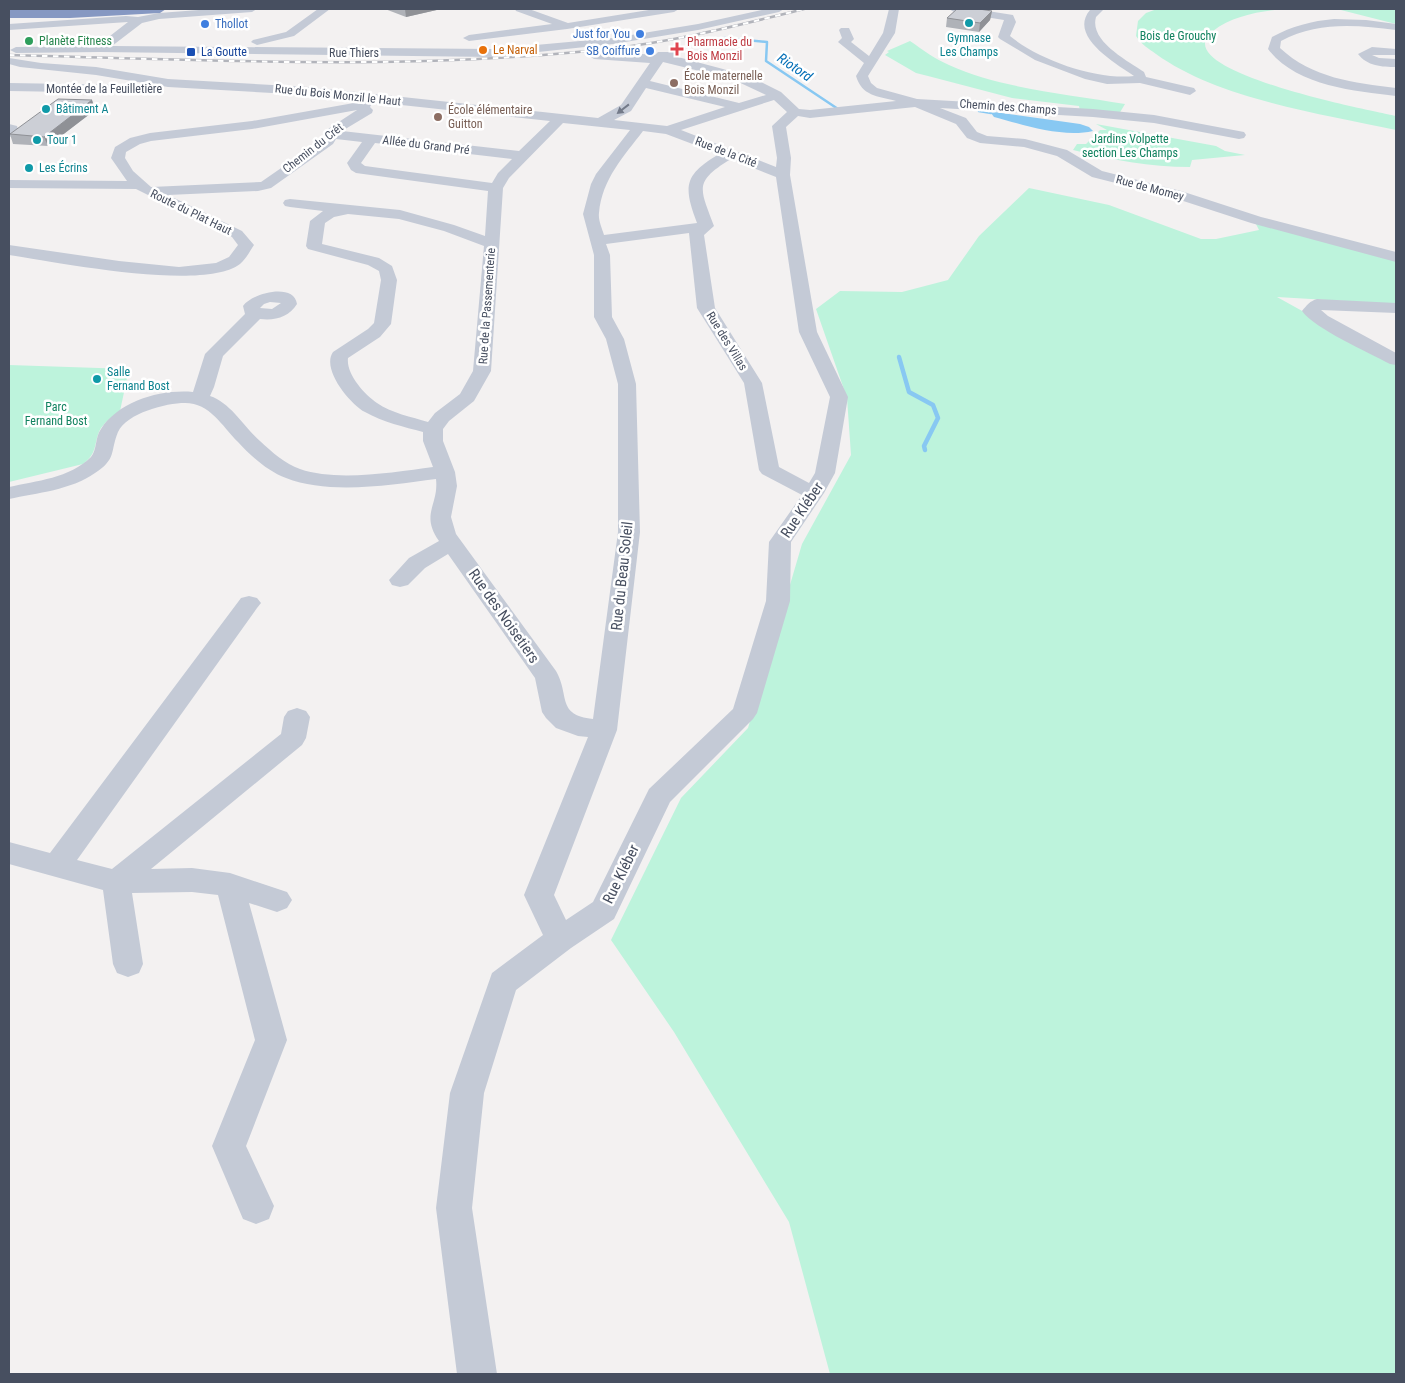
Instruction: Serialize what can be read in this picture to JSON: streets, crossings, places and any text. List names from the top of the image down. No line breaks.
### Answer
{"streets":{"street":["Rue Thiers","Montée de la Feuilletière","Rue du Bois Monzil le Haut","Chemin des Champs","Allée du Grand Pré","Chemin du Crêt","Rue de la Cité","Rue de Momey","Route du Plat Haut","Rue de la Passementerie","Rue des Villas","Rue Kléber","Rue du Beau Soleil","Rue des Noisetiers"]},"crossings":[["Montée de la Feuilletière","Rue du Bois Monzil le Haut"],["Rue du Bois Monzil le Haut","Chemin du Crêt"],["Rue du Bois Monzil le Haut","Rue de la Cité"],["Rue du Bois Monzil le Haut","Route du Plat Haut"],["Rue du Bois Monzil le Haut","Rue du Beau Soleil"],["Chemin des Champs","Rue de Momey"],["Allée du Grand Pré","Chemin du Crêt"],["Chemin du Crêt","Route du Plat Haut"],["Rue de la Cité","Rue Kléber"],["Rue des Villas","Rue Kléber"],["Rue Kléber","Rue du Beau Soleil"],["Rue du Beau Soleil","Rue des Noisetiers"]],"water":["Riotord"],"parks":["Bois de Grouchy","Jardins Volpette section Les Champs","Parc Fernand Bost"],"places":{"other":["Gymnase Les Champs","Thollot","Just for You","Planète Fitness","Le Narval","SB Coiffure","École maternelle Bois Monzil","Bâtiment A","École élémentaire Guitton","Tour 1","Les Écrins","Salle Fernand Bost"],"health":["Pharmacie du Bois Monzil"],"transit":["La Goutte"]}}
